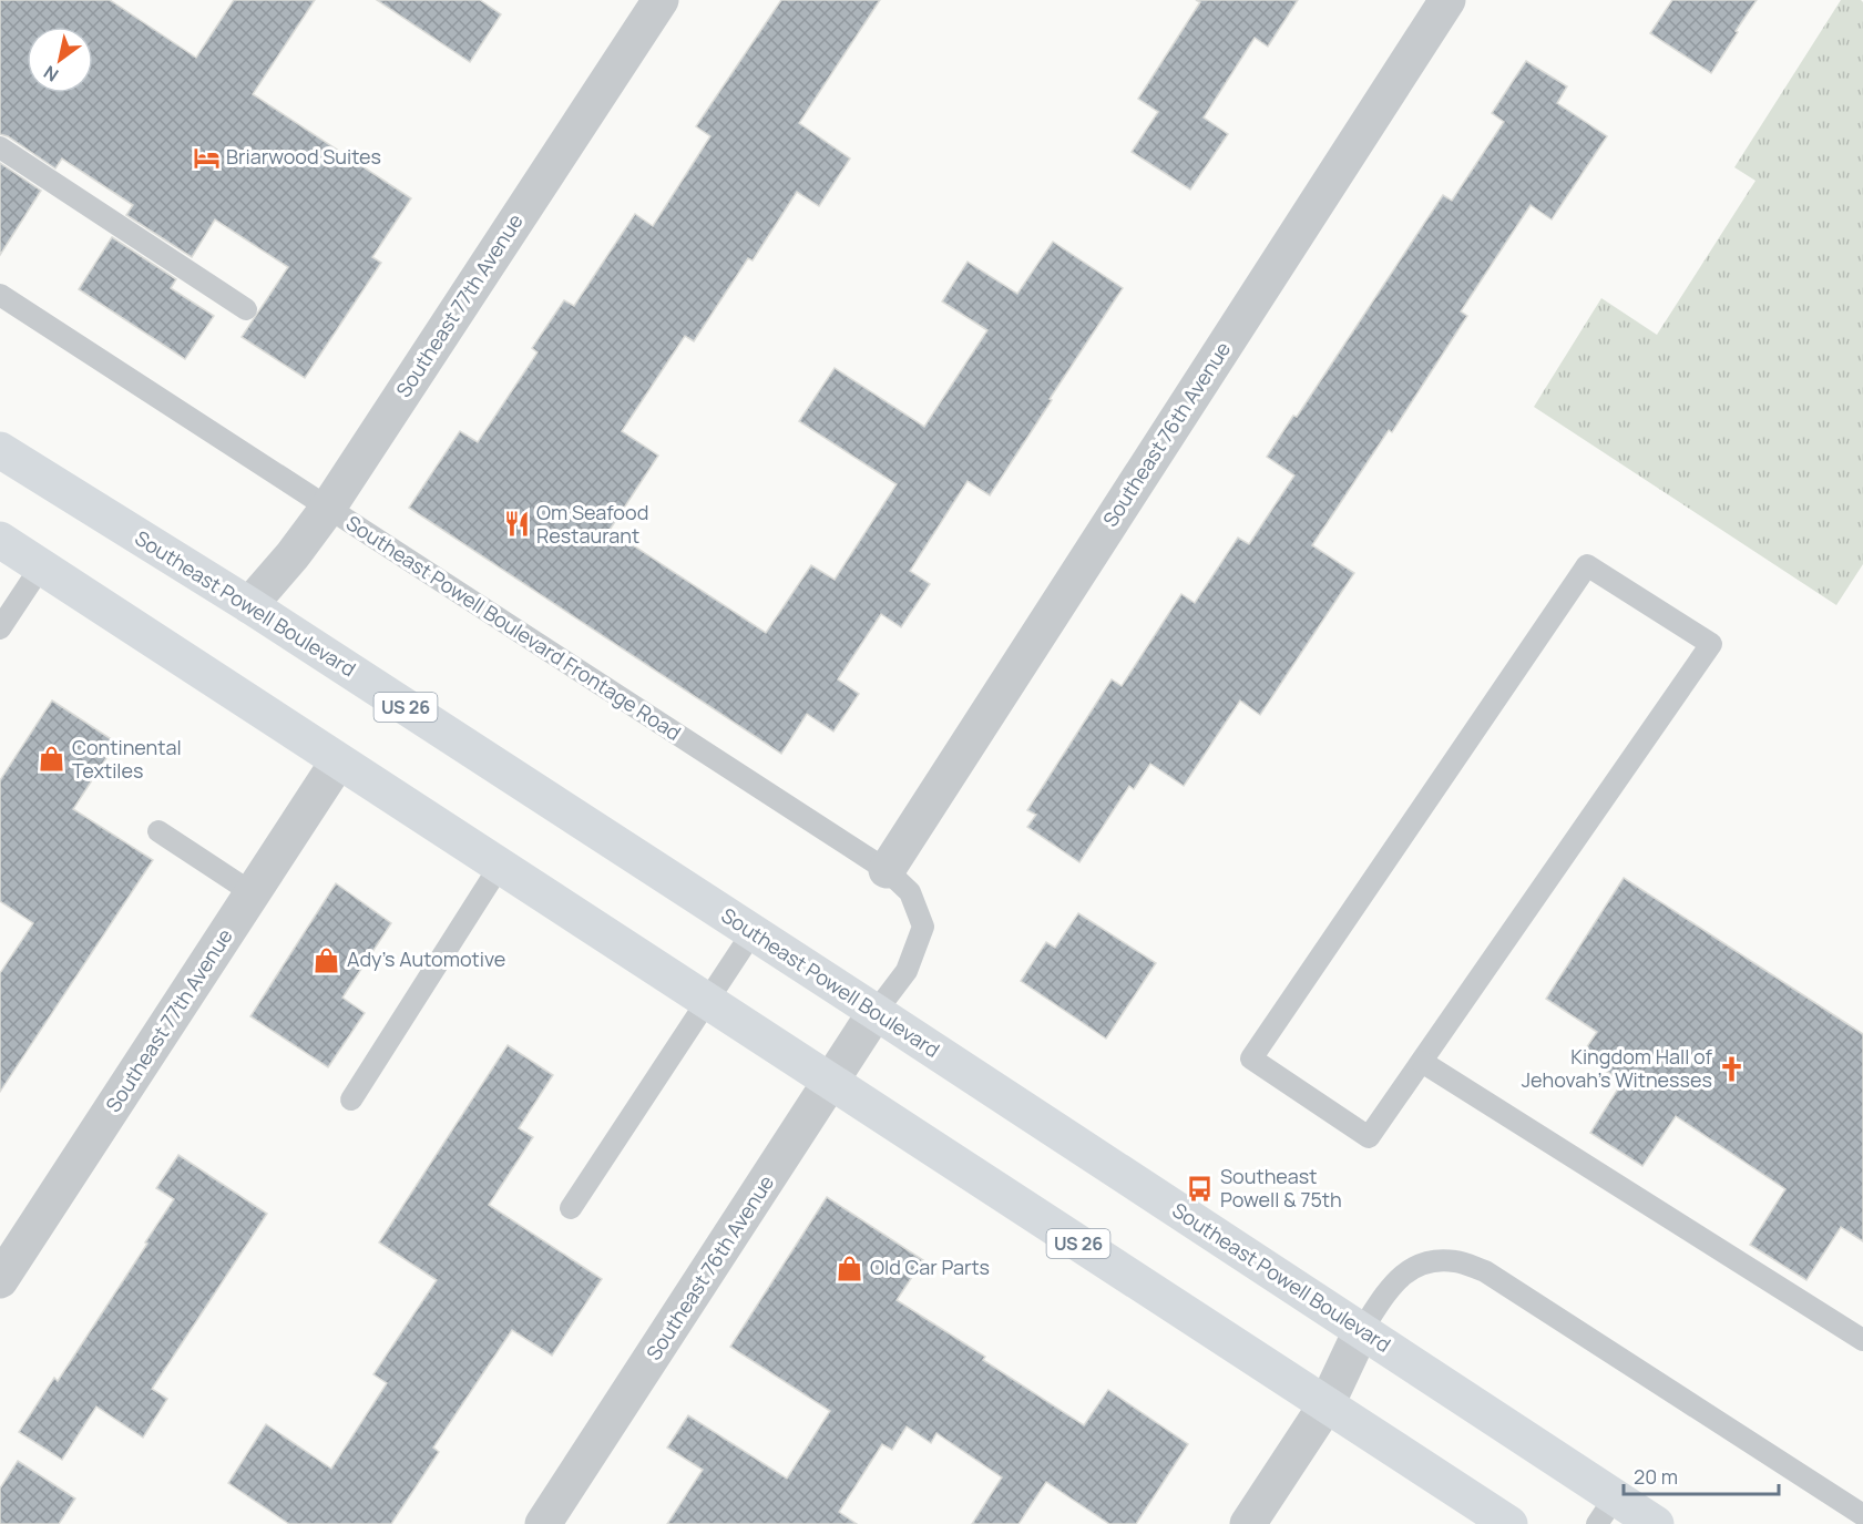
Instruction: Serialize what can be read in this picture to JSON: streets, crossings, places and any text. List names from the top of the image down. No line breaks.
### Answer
{"streets":{"main road":["Southeast Powell Boulevard","US 26"],"street":["Southeast 77th Avenue","Southeast 76th Avenue"],"lane":["Southeast Powell Boulevard Frontage Road"]},"crossings":[["Southeast 77th Avenue","Southeast Powell Boulevard"],["Southeast 77th Avenue","Southeast Powell Boulevard Frontage Road"],["Southeast 77th Avenue","US 26"],["Southeast 76th Avenue","Southeast Powell Boulevard"],["Southeast 76th Avenue","Southeast Powell Boulevard Frontage Road"],["Southeast 76th Avenue","US 26"],["Southeast Powell Boulevard","Southeast Powell Boulevard Frontage Road"]],"places":{"hotel":["Briarwood Suites"],"restaurant":["Om Seafood Restaurant"],"shop":["Continental Textiles","Ady's Automotive","Old Car Parts"],"church":["Kingdom Hall of Jehovah's Witnesses"],"bus stop":["Southeast Powell & 75th"]},"scale_bar":"20 m","north":"bottom left"}
